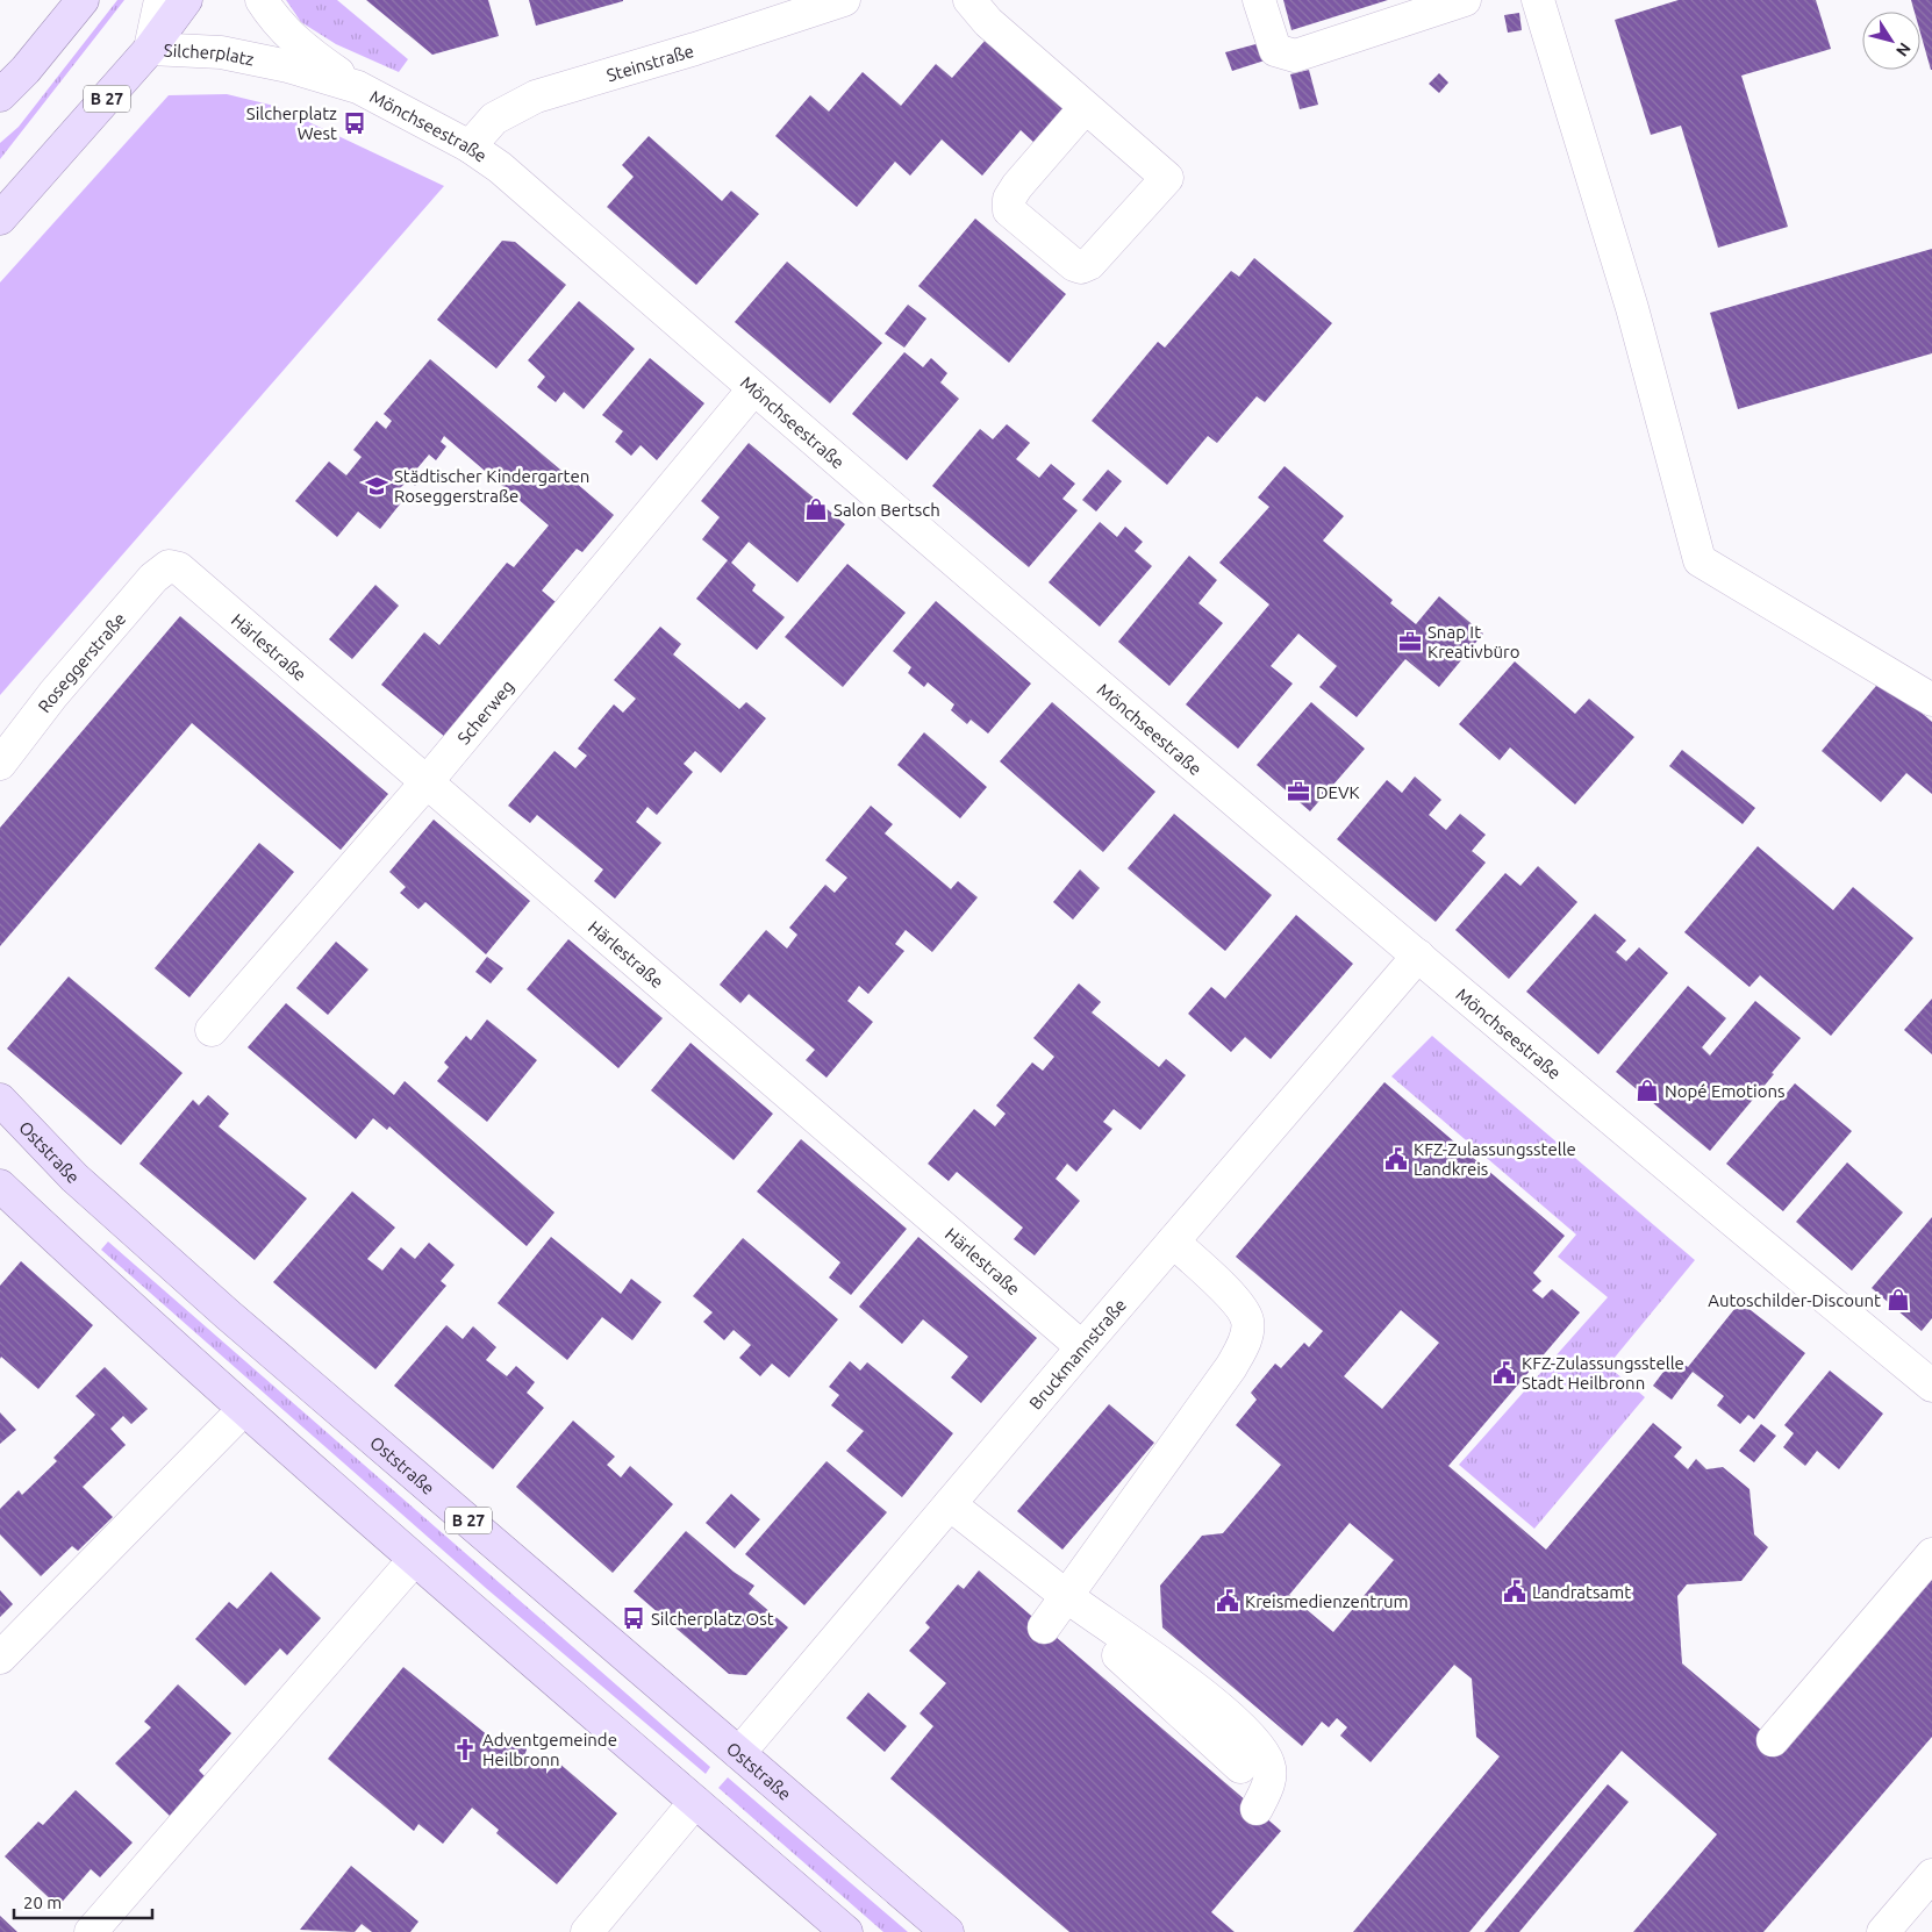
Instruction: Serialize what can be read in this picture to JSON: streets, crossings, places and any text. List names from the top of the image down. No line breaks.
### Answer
{"streets":{"main road":["Silcherplatz","B 27","Oststraße"],"street":["Steinstraße","Mönchseestraße","Härlestraße","Roseggerstraße","Scherweg","Bruckmannstraße"]},"crossings":[["Silcherplatz","B 27"],["Silcherplatz","Mönchseestraße"],["Steinstraße","Mönchseestraße"],["Mönchseestraße","Scherweg"],["Mönchseestraße","Bruckmannstraße"],["Härlestraße","Roseggerstraße"],["Härlestraße","Scherweg"],["Härlestraße","Bruckmannstraße"],["Oststraße","Bruckmannstraße"]],"places":{"bus stop":["Silcherplatz West","Silcherplatz Ost"],"school or university":["Städtischer Kindergarten Roseggerstraße"],"shop":["Salon Bertsch","Nopé Emotions","Autoschilder-Discount"],"office":["Snap It Kreativbüro","DEVK"],"public building":["KFZ-Zulassungsstelle Landkreis","KFZ-Zulassungsstelle Stadt Heilbronn","Landratsamt","Kreismedienzentrum"],"church":["Adventgemeinde Heilbronn"]},"scale_bar":"20 m","north":"bottom right"}
